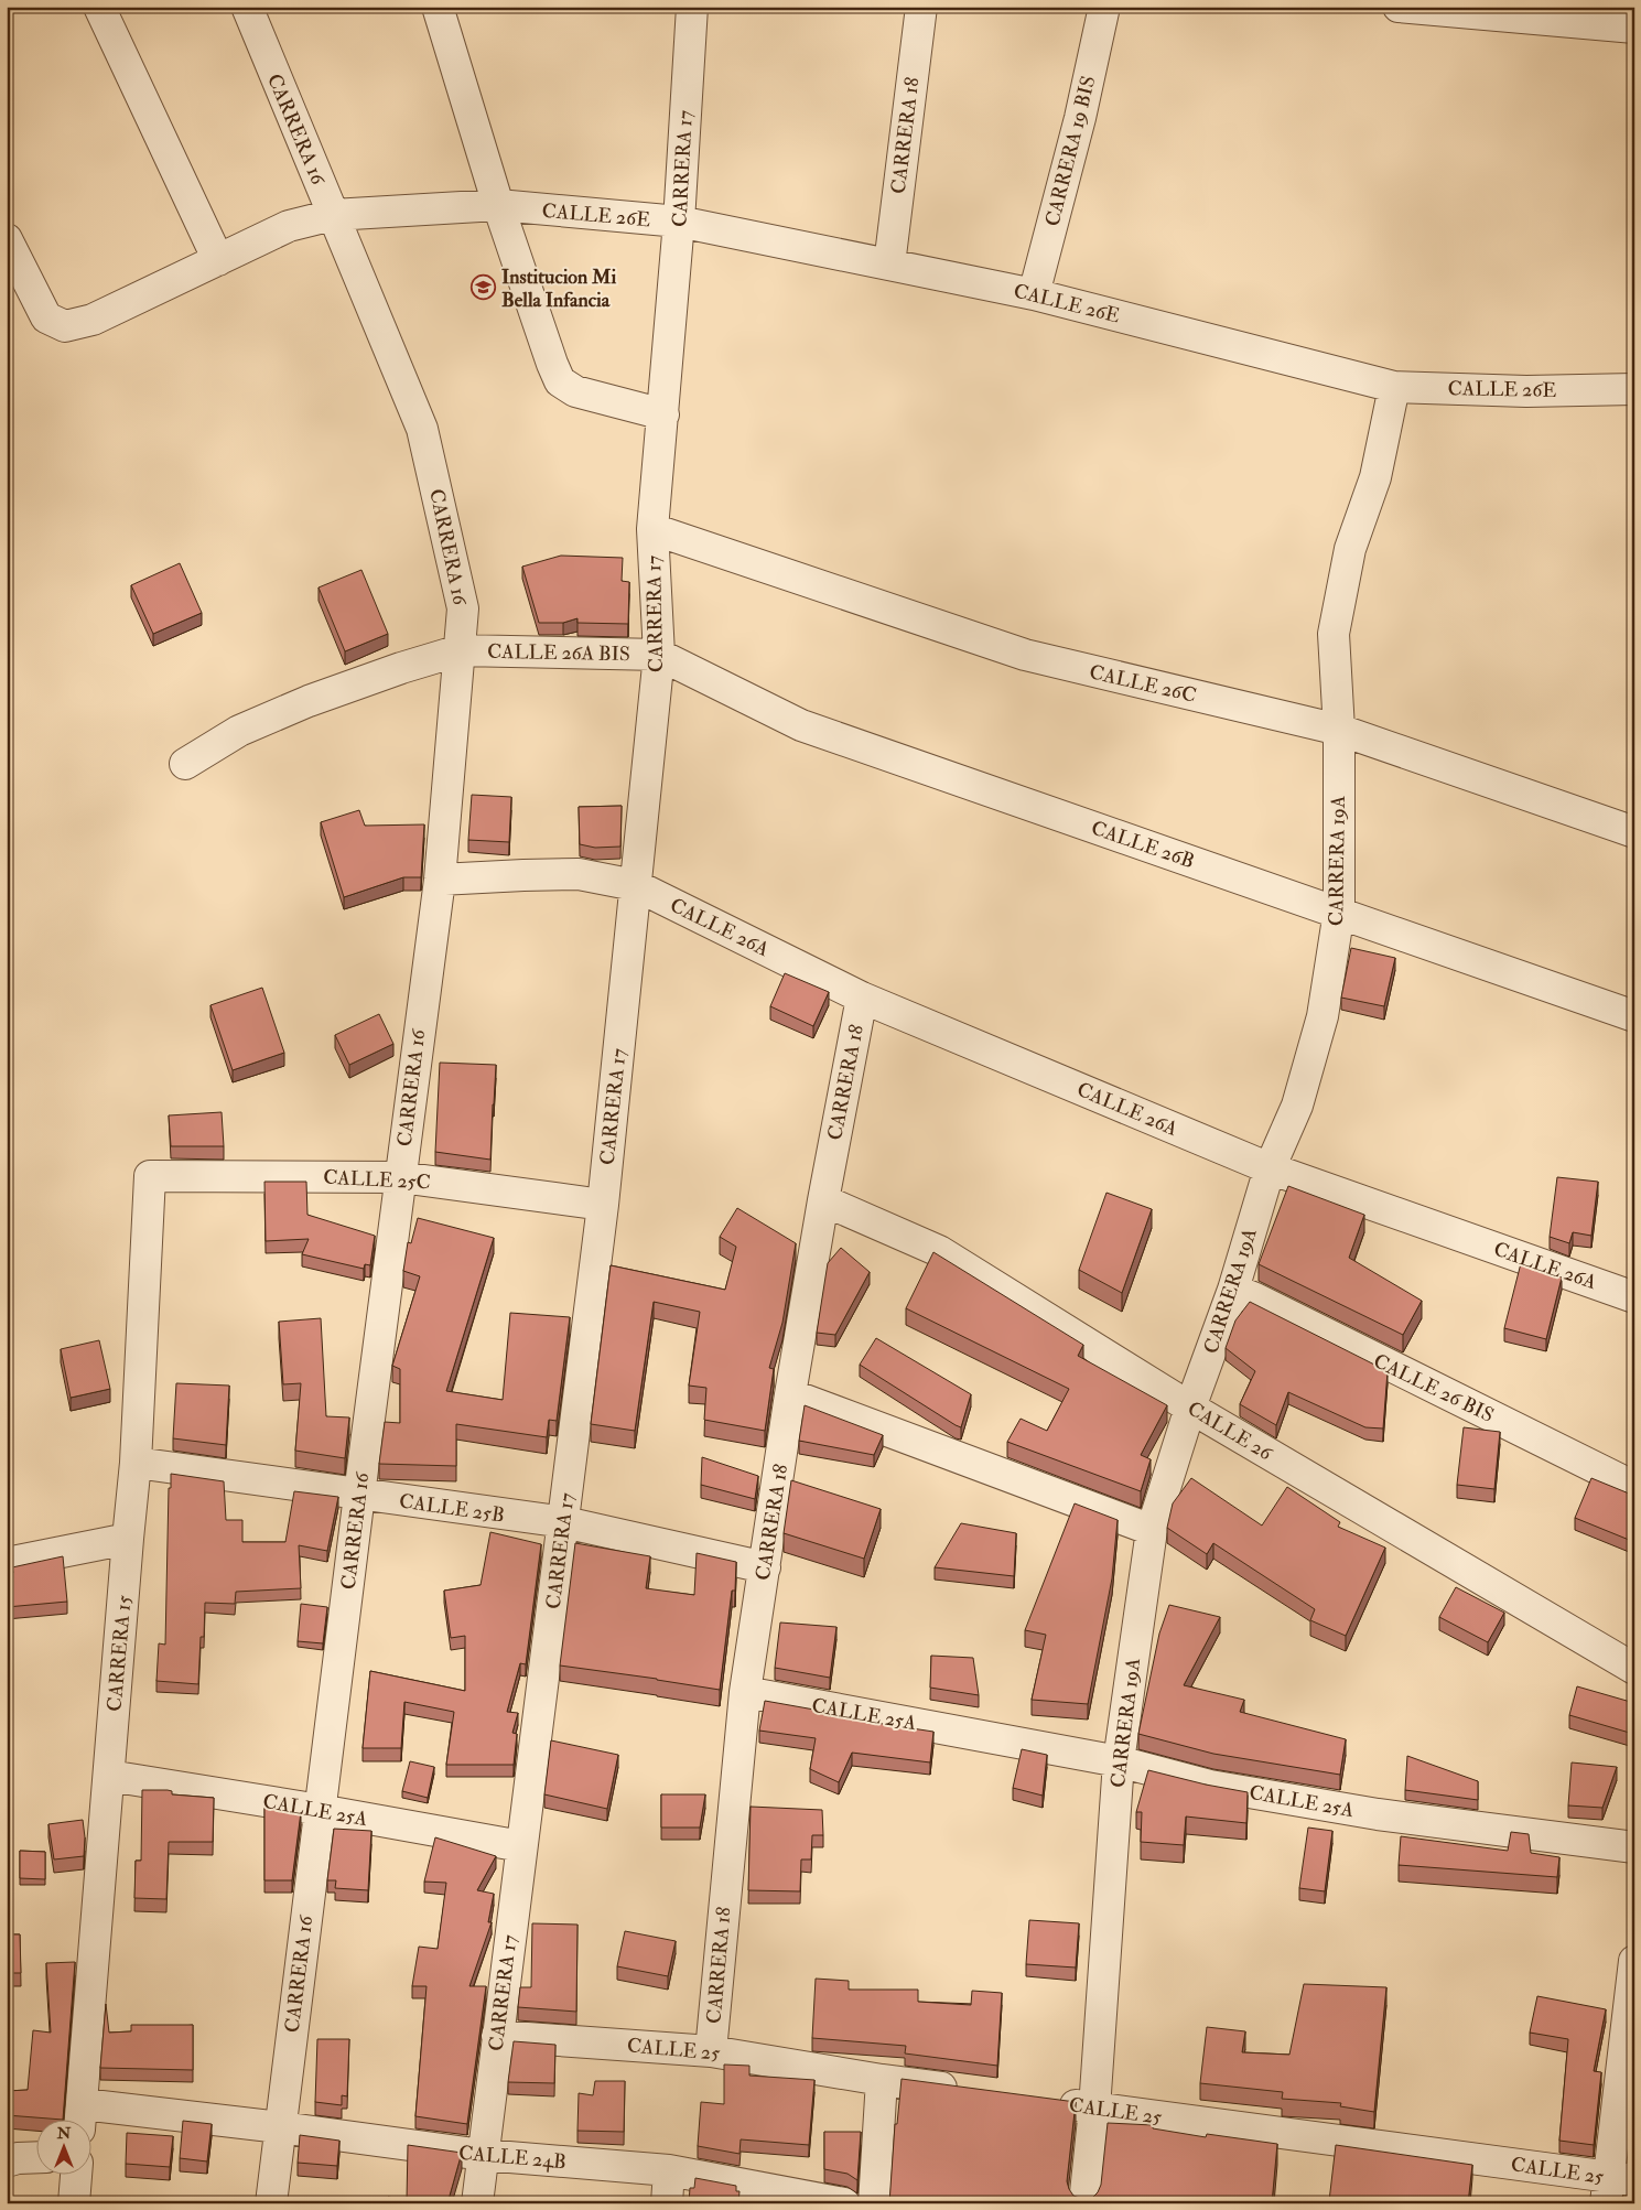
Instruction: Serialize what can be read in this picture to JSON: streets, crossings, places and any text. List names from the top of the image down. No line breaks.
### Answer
{"streets":{"street":["CARRERA 16","CARRERA 18","CARRERA 19 BIS","CARRERA 17","CALLE 26E","CALLE 26A BIS","CALLE 26C","CALLE 26B","CARRERA 19A","CALLE 26A","CALLE 25C","CALLE 26 BIS","CALLE 26","CALLE 25B","CARRERA 15","CALLE 25A","CALLE 25","CALLE 24B"]},"crossings":[["CARRERA 16","CALLE 26E"],["CARRERA 16","CALLE 26A BIS"],["CARRERA 16","CALLE 26A"],["CARRERA 16","CALLE 25C"],["CARRERA 16","CALLE 25B"],["CARRERA 16","CALLE 25A"],["CARRERA 16","CALLE 24B"],["CARRERA 18","CALLE 26E"],["CARRERA 18","CALLE 26A"],["CARRERA 18","CALLE 26"],["CARRERA 18","CALLE 25B"],["CARRERA 18","CALLE 25A"],["CARRERA 18","CALLE 25"],["CARRERA 19 BIS","CALLE 26E"],["CARRERA 17","CALLE 26E"],["CARRERA 17","CALLE 26A BIS"],["CARRERA 17","CALLE 26C"],["CARRERA 17","CALLE 26B"],["CARRERA 17","CALLE 26A"],["CARRERA 17","CALLE 25C"],["CARRERA 17","CALLE 25B"],["CARRERA 17","CALLE 25A"],["CARRERA 17","CALLE 25"],["CARRERA 17","CALLE 24B"],["CALLE 26E","CARRERA 19A"],["CALLE 26A BIS","CALLE 26B"],["CALLE 26C","CARRERA 19A"],["CALLE 26B","CARRERA 19A"],["CARRERA 19A","CALLE 26A"],["CARRERA 19A","CALLE 26 BIS"],["CARRERA 19A","CALLE 26"],["CARRERA 19A","CALLE 25A"],["CARRERA 19A","CALLE 25"],["CALLE 25C","CARRERA 15"],["CALLE 25B","CARRERA 15"],["CARRERA 15","CALLE 25A"],["CARRERA 15","CALLE 24B"]],"places":{"school or university":["Institucion Mi Bella Infancia"]},"north":"top"}
